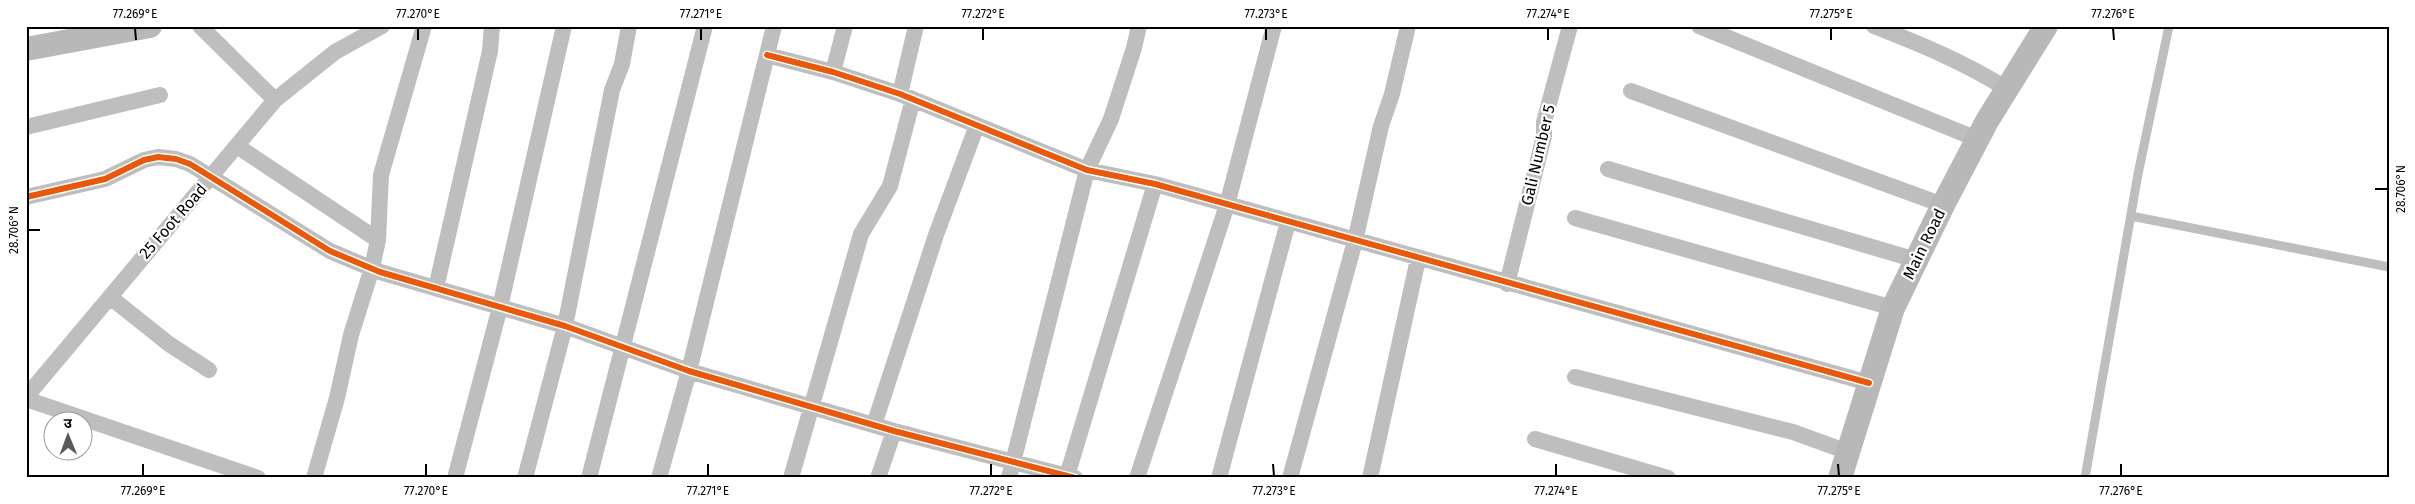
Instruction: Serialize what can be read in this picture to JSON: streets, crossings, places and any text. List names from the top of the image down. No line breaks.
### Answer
{"streets":{"street":["Gali Number 5","25 Foot Road","Main Road"]},"north":"top","coordinates":["77.269°E","77.270°E","77.271°E","77.272°E","77.273°E","77.274°E","77.275°E","77.276°E","28.706°N"]}
